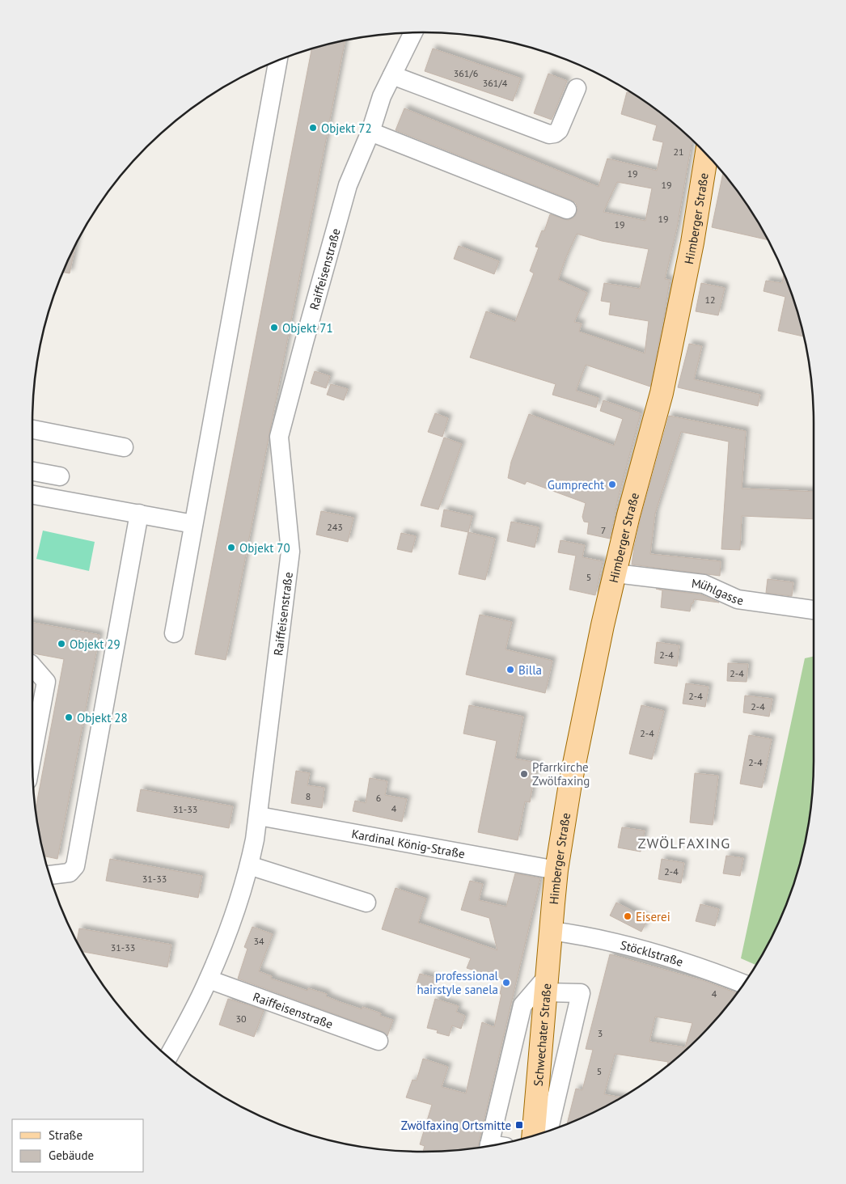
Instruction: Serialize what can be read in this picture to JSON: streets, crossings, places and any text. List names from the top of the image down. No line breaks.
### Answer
{"streets":{"main road":["Himberger Straße","Schwechater Straße"],"street":["Raiffeisenstraße","Mühlgasse","Kardinal König-Straße","Stöcklstraße"]},"crossings":[["Himberger Straße","Mühlgasse"],["Himberger Straße","Kardinal König-Straße"],["Himberger Straße","Stöcklstraße"],["Himberger Straße","Schwechater Straße"],["Raiffeisenstraße","Kardinal König-Straße"],["Stöcklstraße","Schwechater Straße"]],"districts":["ZWÖLFAXING"],"places":{"other":["Objekt 72","Objekt 71","Gumprecht","Objekt 70","Objekt 29","Billa","Objekt 28","Pfarrkirche Zwölfaxing","Eiserei","professional hairstyle sanela"],"transit":["Zwölfaxing Ortsmitte"]},"house_numbers":["361/6","361/4","21","19","19","19","19","12","243","7","5","2-4","2-4","2-4","2-4","2-4","2-4","8","6","4","31-33","2-4","31-33","34","31-33","4","30","3","5"],"legend":["Straße","Gebäude"]}
